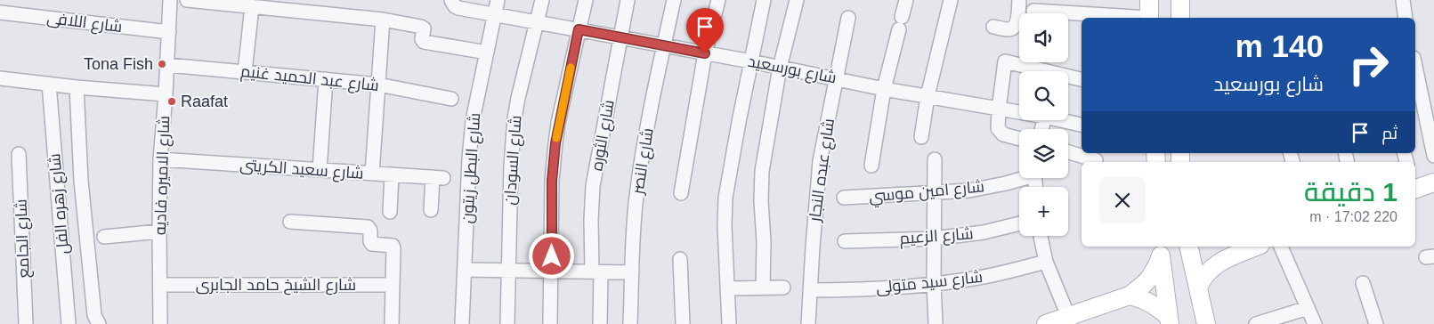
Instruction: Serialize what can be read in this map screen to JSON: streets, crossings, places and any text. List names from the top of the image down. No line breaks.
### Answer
{"streets":{"street":["شارع اللافى","شارع بورسعيد","شارع عبد الحميد غنيم","شارع الثوره","شارع السودان","شارع النصر","شارع البطل زيتون","شارع سعيد الكريتى","شارع عبده النجار","شارع الاميره فاديه","شارع امين موسي","شارع زهره الفل","شارع الزعيم","شارع الجامع","شارع سيد متولى","شارع الشيخ حامد الجابرى"]},"crossings":[["شارع اللافى","شارع الاميره فاديه"],["شارع بورسعيد","شارع الثوره"],["شارع بورسعيد","شارع السودان"],["شارع بورسعيد","شارع النصر"],["شارع بورسعيد","شارع البطل زيتون"],["شارع بورسعيد","شارع عبده النجار"],["شارع عبد الحميد غنيم","شارع الاميره فاديه"],["شارع سعيد الكريتى","شارع الاميره فاديه"],["شارع عبده النجار","شارع سيد متولى"],["شارع الاميره فاديه","شارع الشيخ حامد الجابرى"]],"places":["Tona Fish","Raafat"],"page":{"map_buttons":"+","turn":["140 m","شارع بورسعيد"],"then":"ثم","heading":["1 دقيقة","220 m · 17:02"]}}
